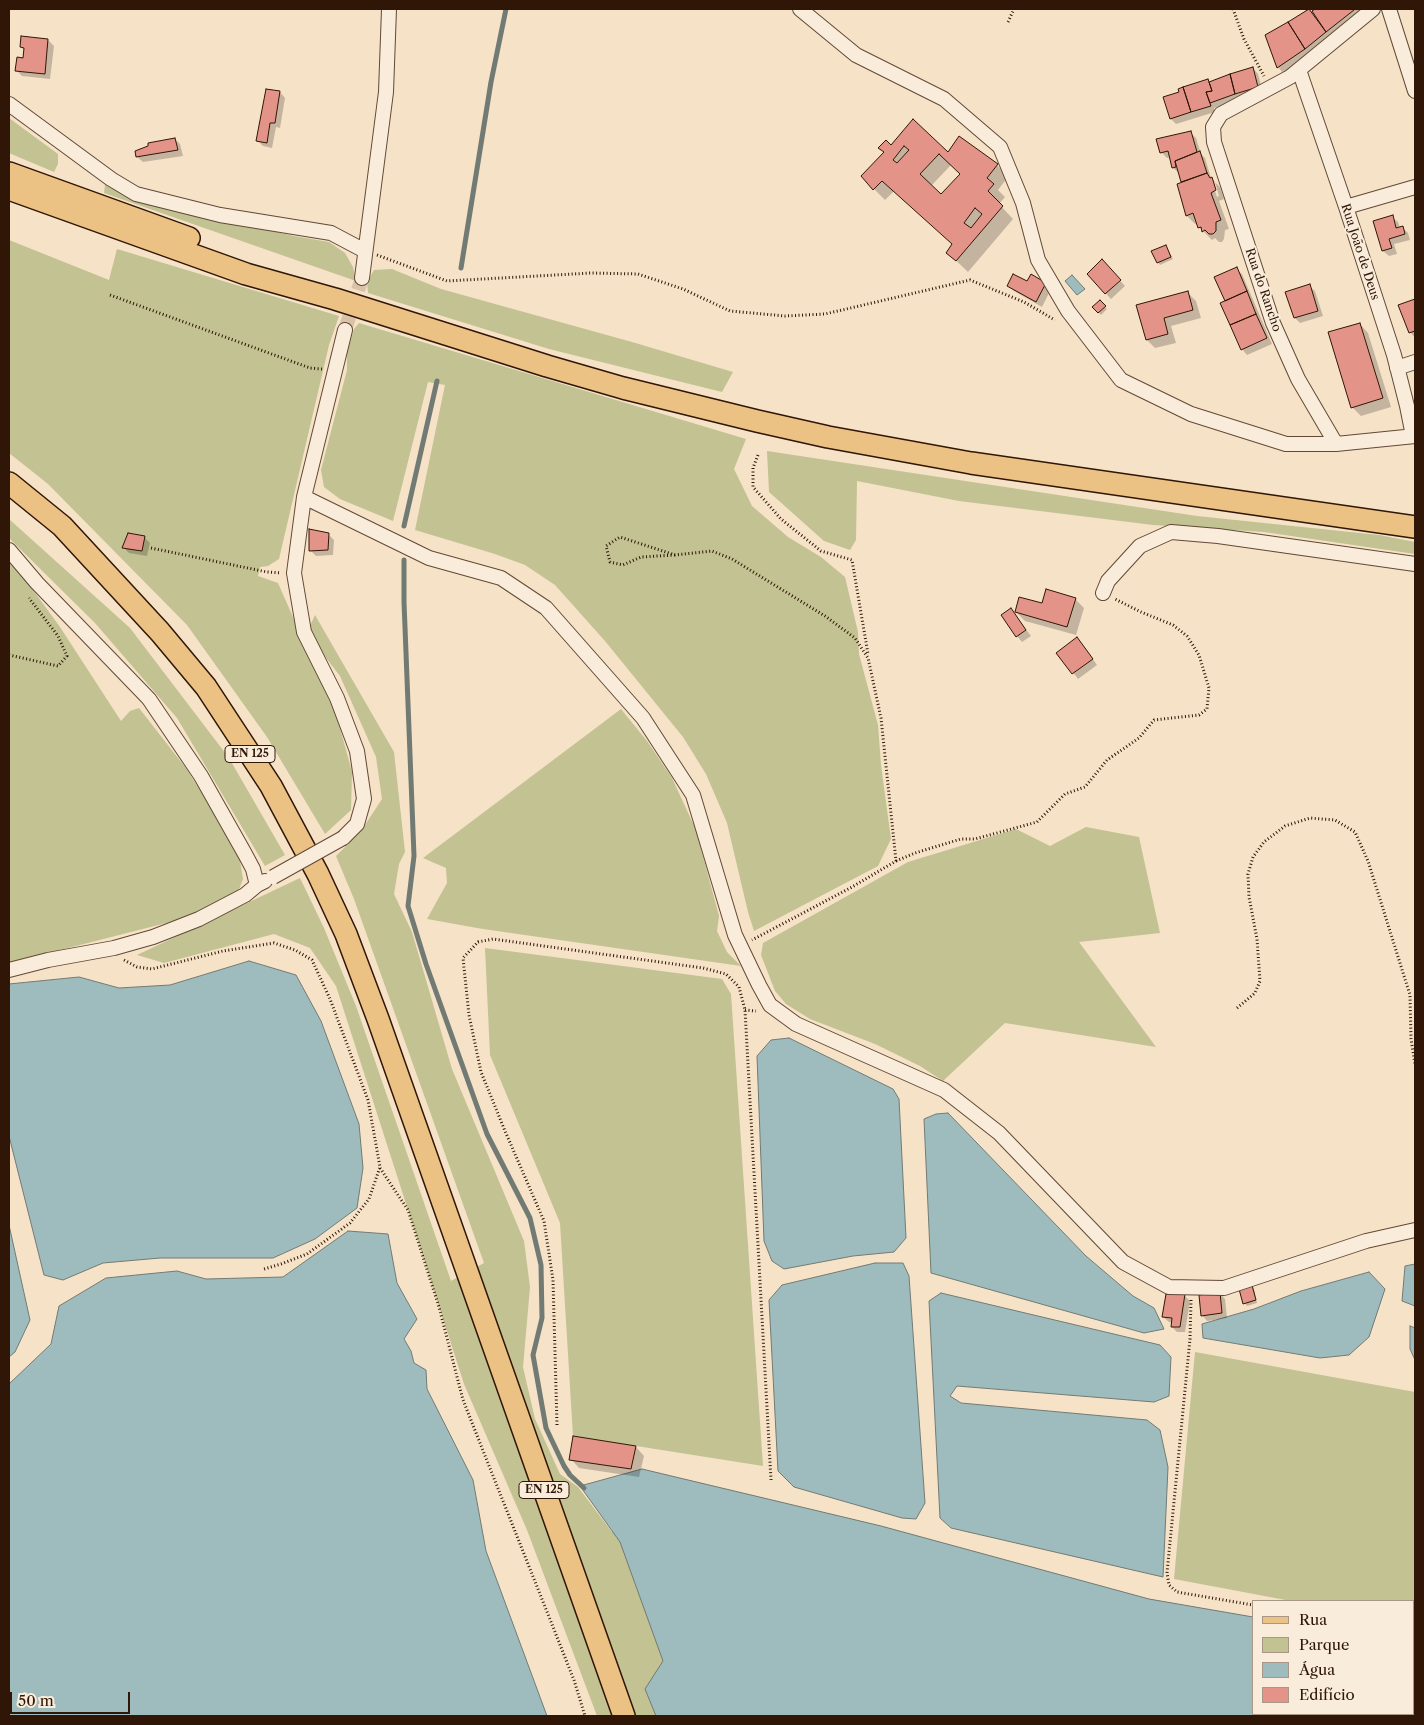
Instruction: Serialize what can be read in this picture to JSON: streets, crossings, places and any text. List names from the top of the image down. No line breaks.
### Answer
{"streets":{"main road":["EN 125"],"street":["Rua João de Deus","Rua do Rancho"]},"legend":["Rua","Parque","Água","Edifício"],"scale_bar":"50 m"}
